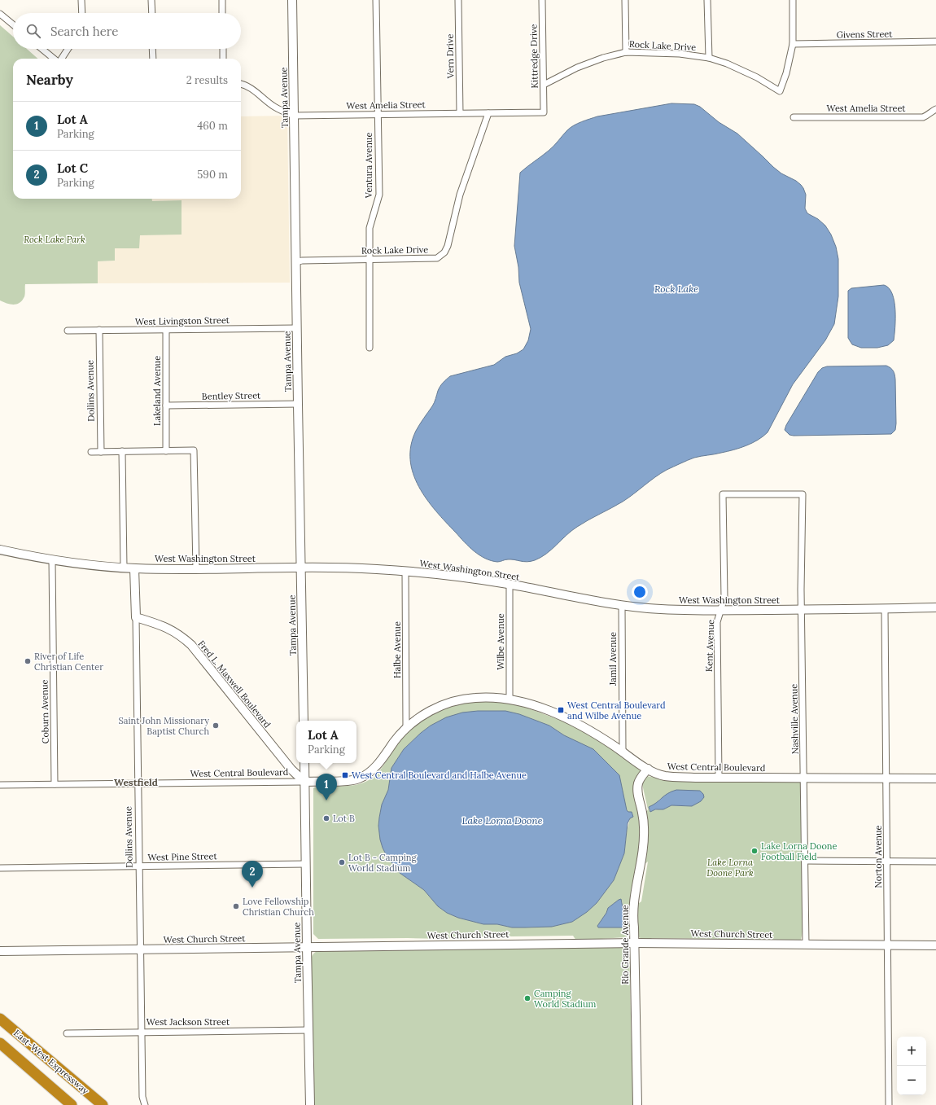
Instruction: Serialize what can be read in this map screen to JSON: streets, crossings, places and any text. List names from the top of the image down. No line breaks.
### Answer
{"streets":{"highway":["East-West Expressway"],"street":["Givens Street","Rock Lake Drive","Vern Drive","Kittredge Drive","Tampa Avenue","West Amelia Street","Ventura Avenue","West Livingston Street","Dollins Avenue","Lakeland Avenue","Bentley Street","West Washington Street","Wilbe Avenue","Kent Avenue","Halbe Avenue","Jamil Avenue","Fred L. Maxwell Boulevard","Coburn Avenue","Nashville Avenue","West Central Boulevard","West Pine Street","Norton Avenue","West Church Street","Rio Grande Avenue","West Jackson Street"]},"crossings":[["Givens Street","Rock Lake Drive"],["Rock Lake Drive","Kittredge Drive"],["Rock Lake Drive","Tampa Avenue"],["Rock Lake Drive","West Amelia Street"],["Rock Lake Drive","Ventura Avenue"],["Vern Drive","West Amelia Street"],["Kittredge Drive","West Amelia Street"],["Tampa Avenue","West Amelia Street"],["Tampa Avenue","West Livingston Street"],["Tampa Avenue","Bentley Street"],["Tampa Avenue","West Washington Street"],["Tampa Avenue","Fred L. Maxwell Boulevard"],["Tampa Avenue","West Central Boulevard"],["Tampa Avenue","West Pine Street"],["Tampa Avenue","West Church Street"],["Tampa Avenue","West Jackson Street"],["West Amelia Street","Ventura Avenue"],["West Livingston Street","Dollins Avenue"],["West Livingston Street","Lakeland Avenue"],["Dollins Avenue","West Washington Street"],["Dollins Avenue","Fred L. Maxwell Boulevard"],["Dollins Avenue","West Central Boulevard"],["Dollins Avenue","West Pine Street"],["Dollins Avenue","West Church Street"],["Dollins Avenue","West Jackson Street"],["Lakeland Avenue","Bentley Street"],["West Washington Street","Wilbe Avenue"],["West Washington Street","Kent Avenue"],["West Washington Street","Halbe Avenue"],["West Washington Street","Jamil Avenue"],["West Washington Street","Coburn Avenue"],["West Washington Street","Nashville Avenue"],["West Washington Street","Norton Avenue"],["Wilbe Avenue","West Central Boulevard"],["Kent Avenue","Nashville Avenue"],["Kent Avenue","West Central Boulevard"],["Halbe Avenue","West Central Boulevard"],["Jamil Avenue","West Central Boulevard"],["Fred L. Maxwell Boulevard","West Central Boulevard"],["Coburn Avenue","West Central Boulevard"],["Nashville Avenue","West Central Boulevard"],["Nashville Avenue","West Church Street"],["West Central Boulevard","Norton Avenue"],["West Central Boulevard","Rio Grande Avenue"],["Norton Avenue","West Church Street"],["West Church Street","Rio Grande Avenue"]],"districts":["Westfield"],"water":["Rock Lake","Lake Lorna Doone"],"parks":["Rock Lake Park","Lake Lorna Doone Park"],"places":{"other":["River of Life Christian Center","Saint John Missionary Baptist Church","Lot B","Lake Lorna Doone Football Field","Lot B - Camping World Stadium","Love Fellowship Christian Church","Camping World Stadium"],"transit":["West Central Boulevard and Wilbe Avenue","West Central Boulevard and Halbe Avenue"]},"page":{"search":"Search here","heading":["Nearby","2 results"],"list":[{"mark":"1","name":"Lot A","note":"Parking","value":"460 m"},{"mark":"2","name":"Lot C","note":"Parking","value":"590 m"}],"popup":["Lot A","Parking"],"pins":["1","2"],"map_buttons":["+","−"]}}
